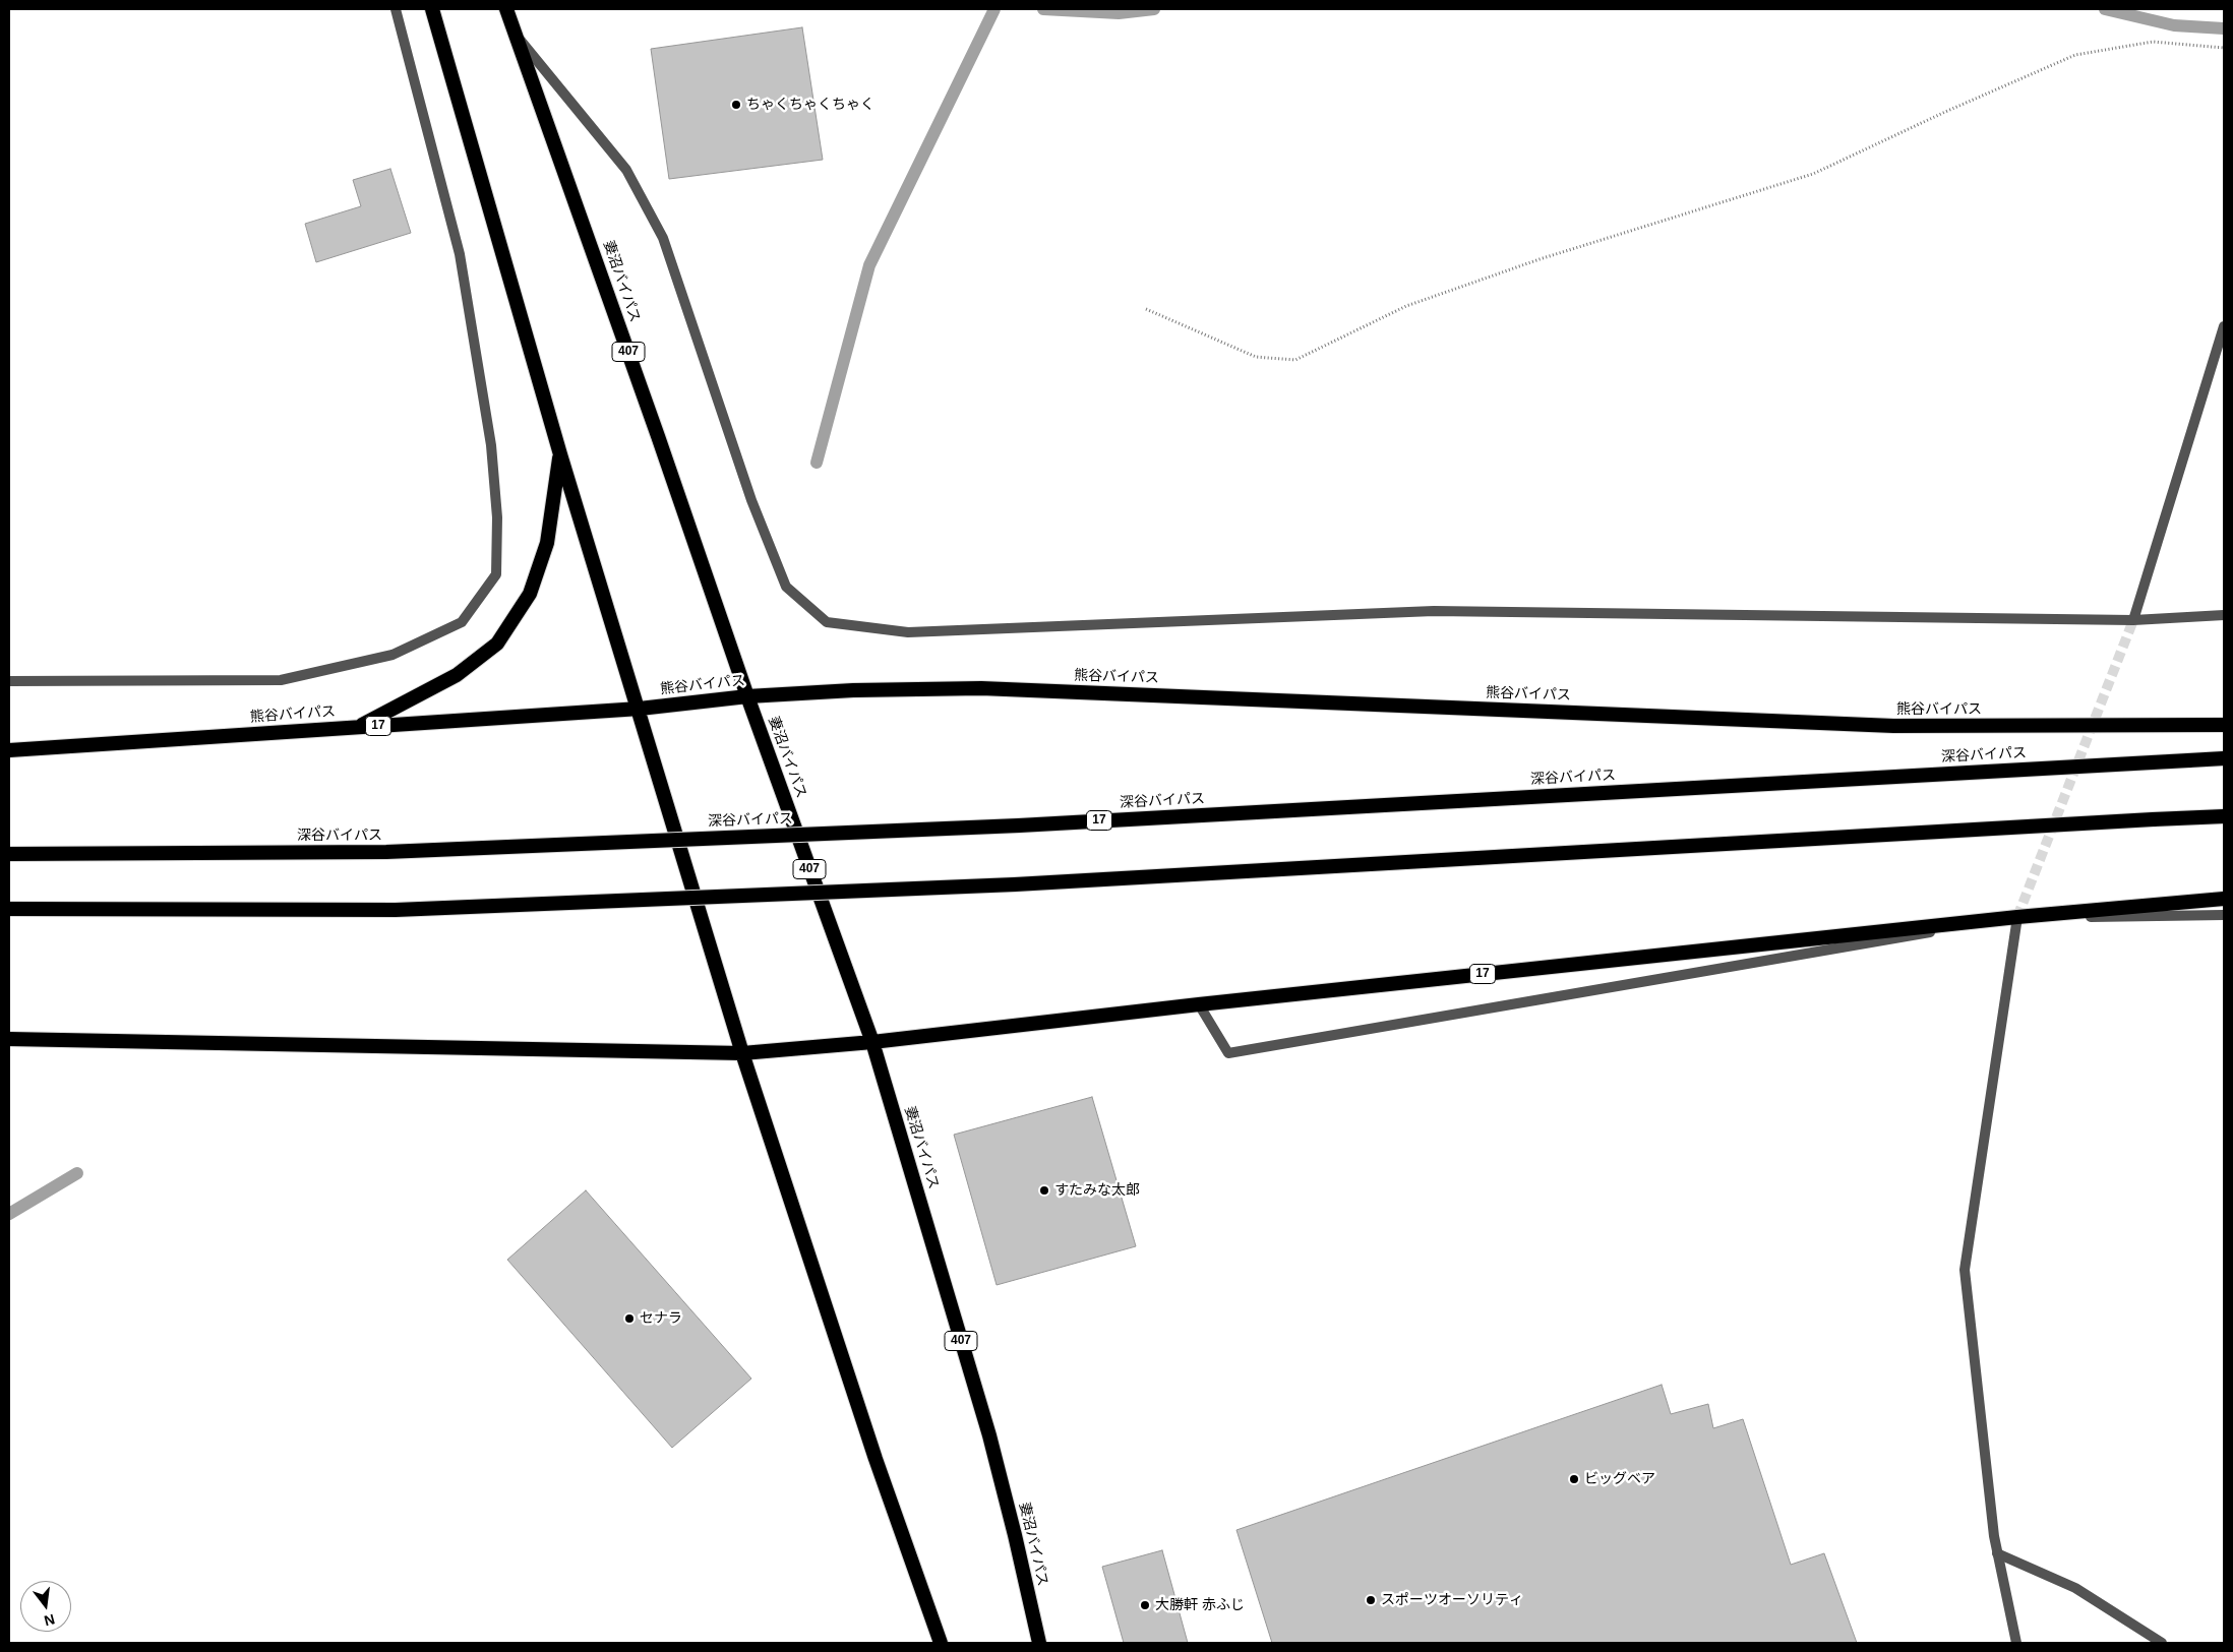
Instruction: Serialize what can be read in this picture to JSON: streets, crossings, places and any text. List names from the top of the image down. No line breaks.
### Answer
{"streets":{"highway":["妻沼バイパス","407","熊谷バイパス","17","深谷バイパス"]},"crossings":[["妻沼バイパス","熊谷バイパス"],["妻沼バイパス","17"]],"places":["ちゃくちゃくちゃく","すたみな太郎","セナラ","ビッグベア","スポーツオーソリティ","大勝軒 赤ふじ"],"north":"bottom"}
